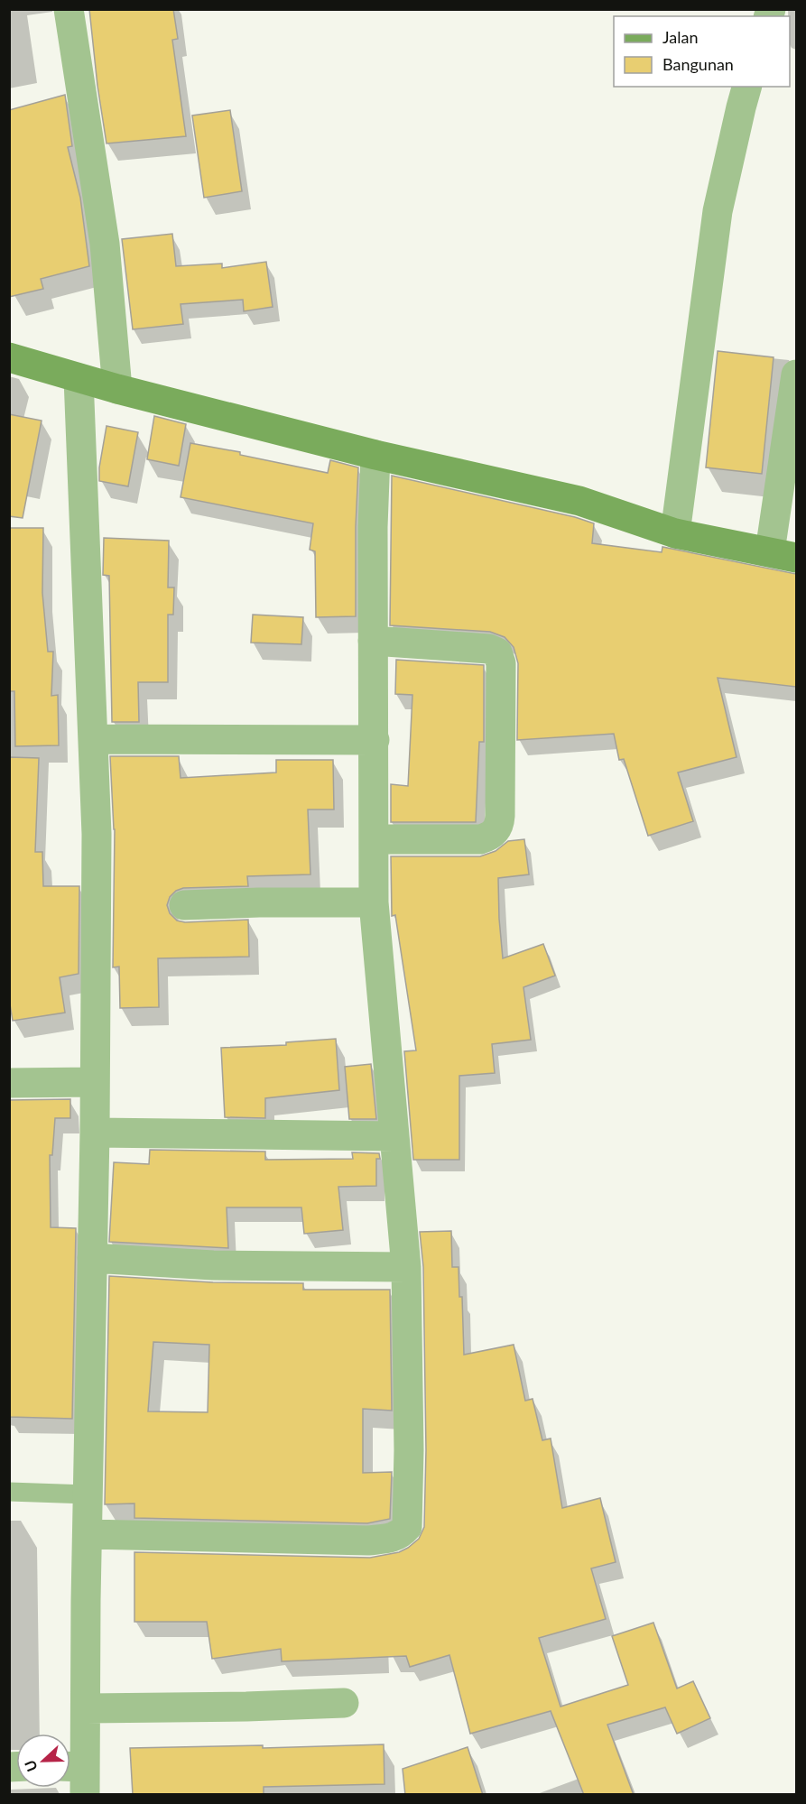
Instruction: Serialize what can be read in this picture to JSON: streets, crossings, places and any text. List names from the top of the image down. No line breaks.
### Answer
{"legend":["Jalan","Bangunan"],"north":"left"}
